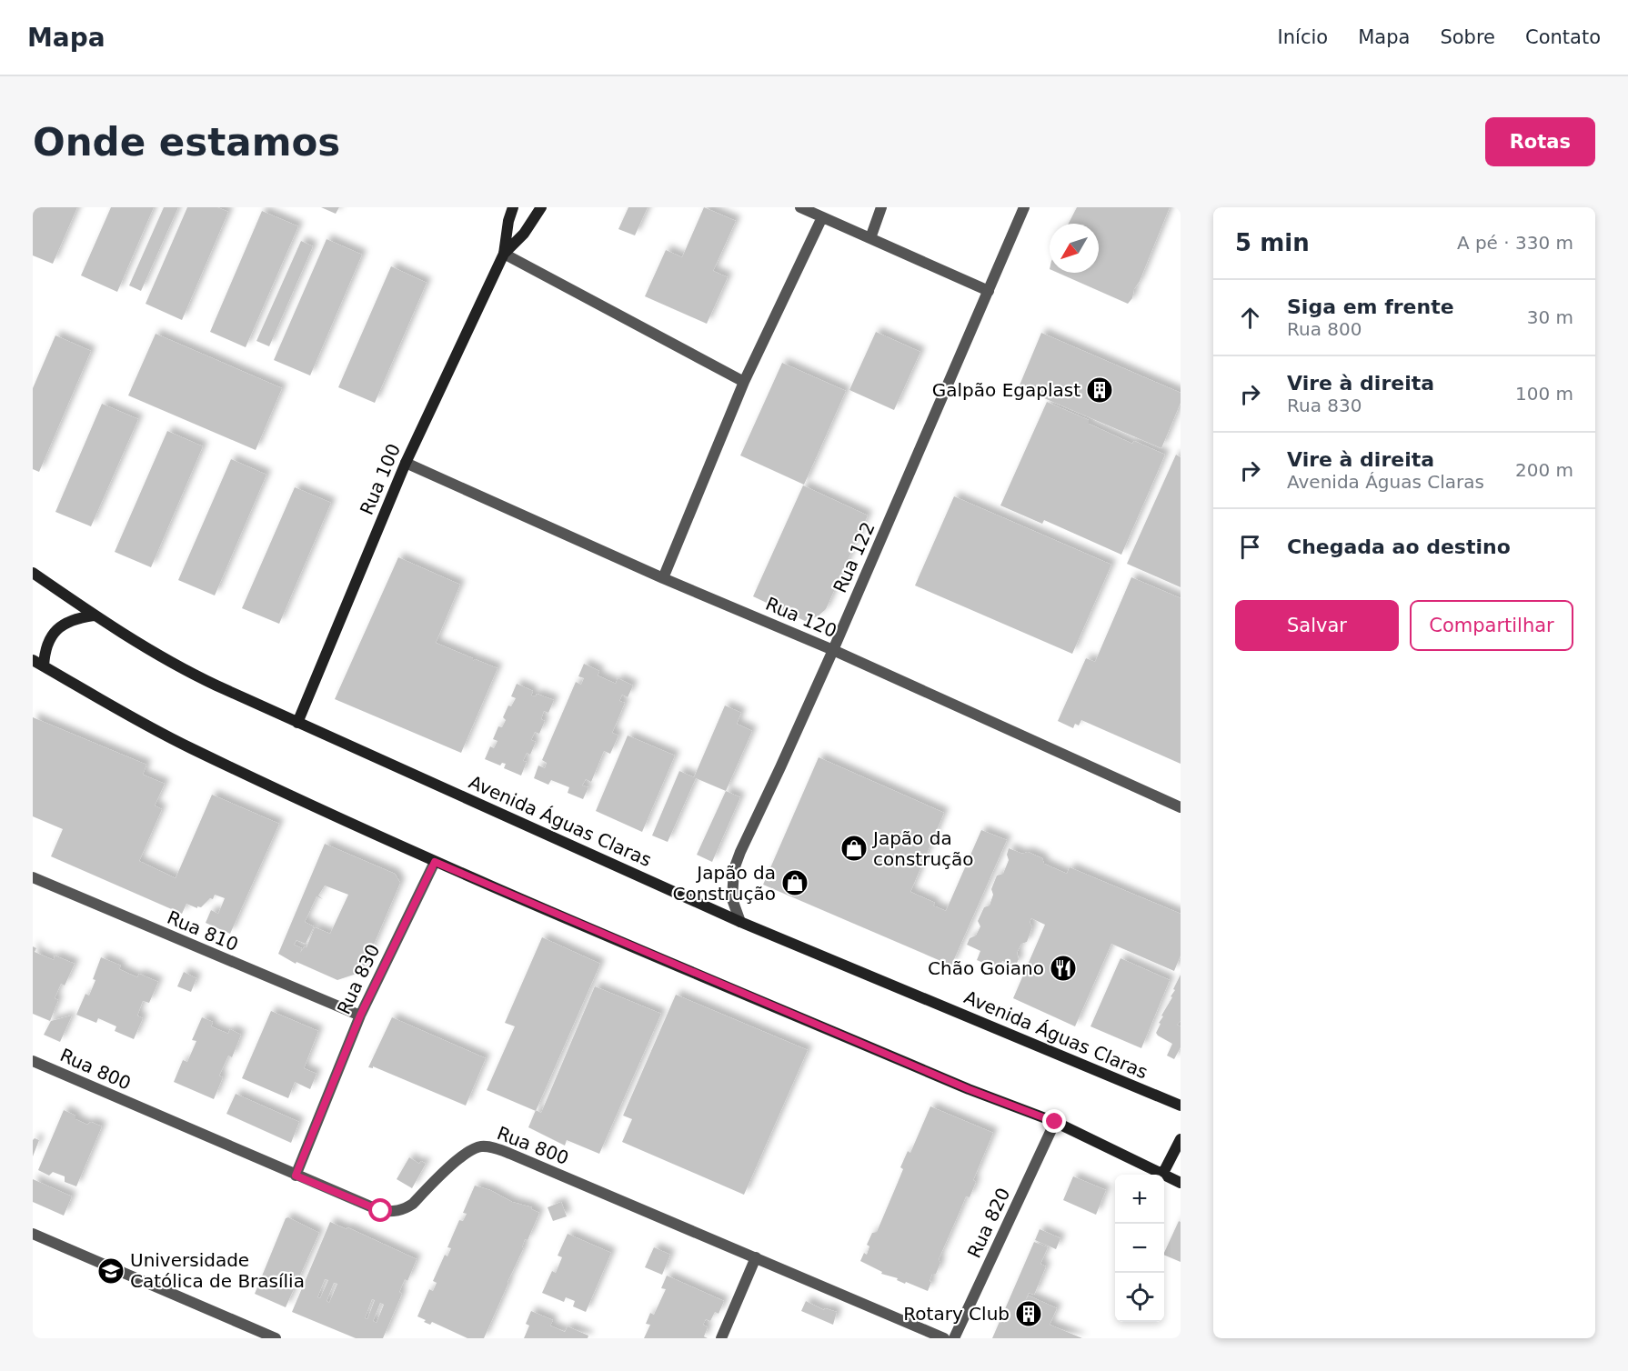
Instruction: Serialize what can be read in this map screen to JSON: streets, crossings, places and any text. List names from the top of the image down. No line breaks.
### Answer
{"streets":{"main road":["Rua 100","Avenida Águas Claras"],"street":["Rua 122","Rua 120","Rua 810","Rua 830","Rua 800","Rua 820"]},"crossings":[["Rua 100","Rua 120"],["Rua 100","Avenida Águas Claras"],["Rua 122","Rua 120"],["Rua 122","Avenida Águas Claras"],["Rua 810","Rua 830"],["Rua 830","Rua 800"]],"places":{"building":["Galpão Egaplast","Rotary Club"],"shop":["Japão da construção","Japão da Construção"],"restaurant":["Chão Goiano"],"school or university":["Universidade Católica de Brasília"]},"north":"bottom left","page":{"header":"Mapa","nav":["Início","Mapa","Sobre","Contato"],"buttons":["Rotas",["Salvar","Compartilhar"]],"title":"Onde estamos","heading":["5 min","A pé · 330 m"],"list":[["Siga em frente","Rua 800","30 m"],["Vire à direita","Rua 830","100 m"],["Vire à direita","Avenida Águas Claras","200 m"],"Chegada ao destino"],"map_buttons":["+","−"]}}
